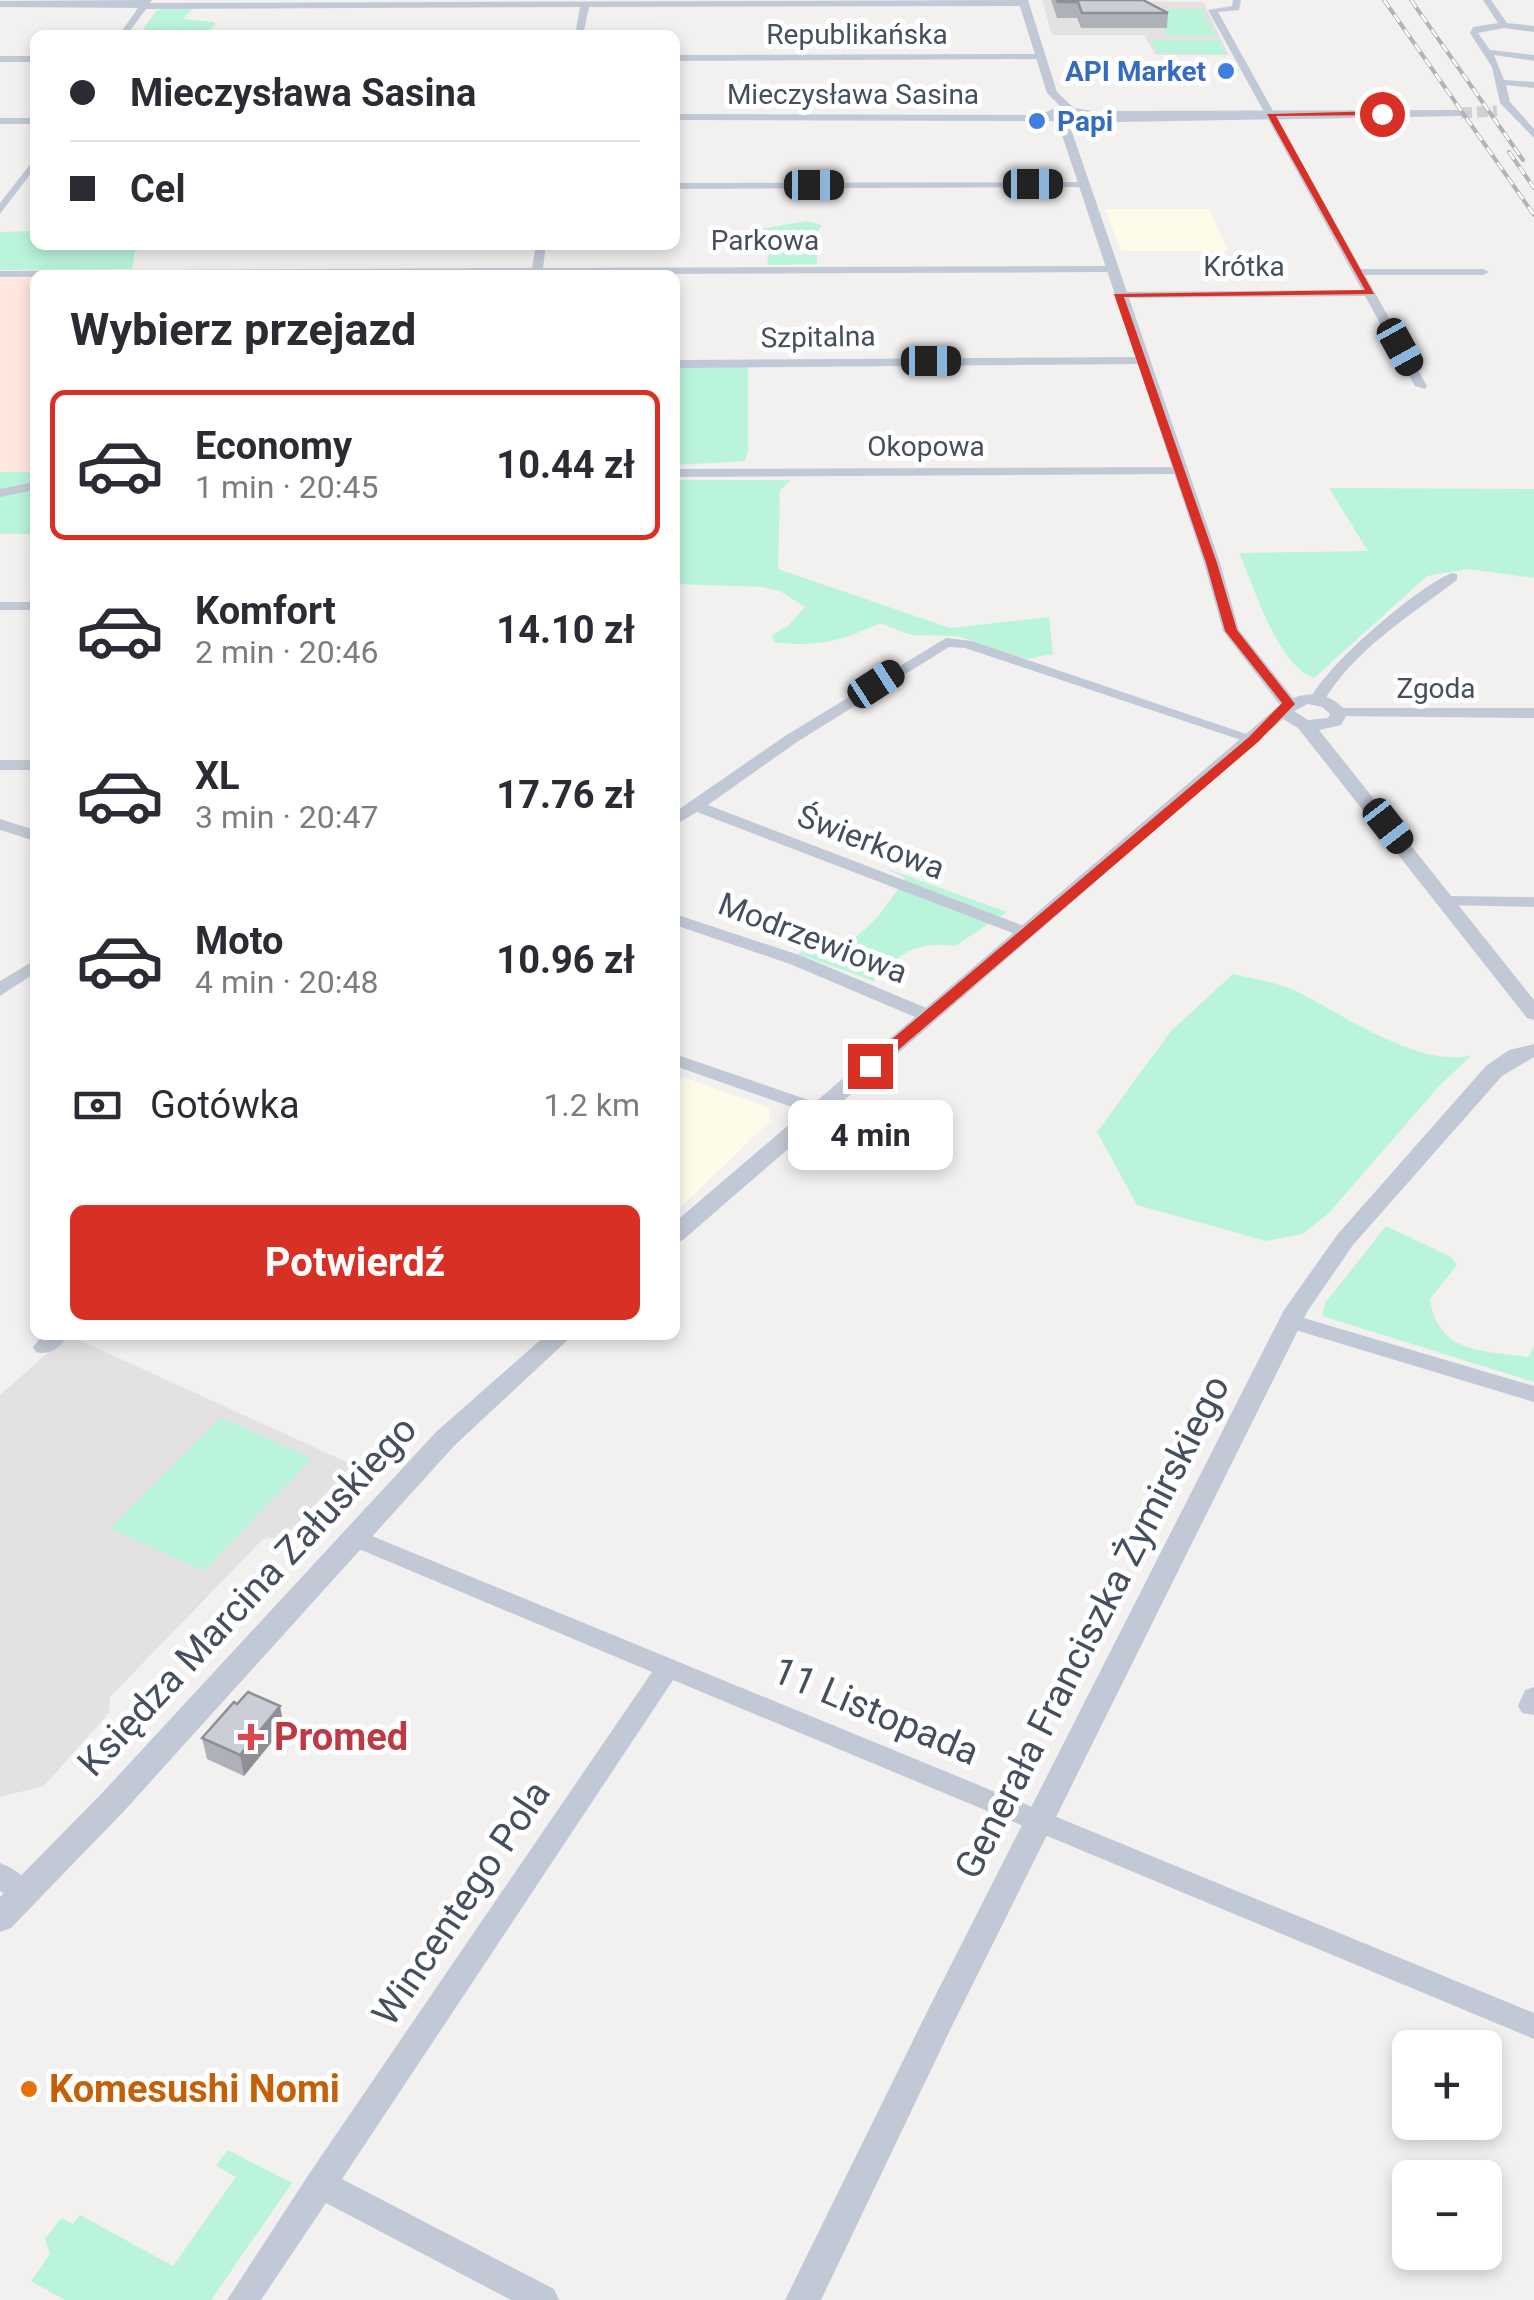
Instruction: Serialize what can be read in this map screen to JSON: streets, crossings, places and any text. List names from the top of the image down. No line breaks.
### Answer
{"streets":{"street":["Republikańska","Mieczysława Sasina","Parkowa","Krótka","Szpitalna","Okopowa","Zgoda","Świerkowa","Modrzewiowa","Księdza Marcina Załuskiego","Generała Franciszka Żymirskiego","11 Listopada","Wincentego Pola"]},"crossings":[["Księdza Marcina Załuskiego","11 Listopada"],["Generała Franciszka Żymirskiego","11 Listopada"],["11 Listopada","Wincentego Pola"]],"places":{"other":["API Market","Papi","Komesushi Nomi"],"health":["Promed"]},"page":{"banner":["Mieczysława Sasina","Cel"],"heading":"Wybierz przejazd","list":[{"name":"Economy","note":"1 min · 20:45","value":"10.44 zł"},{"name":"Komfort","note":"2 min · 20:46","value":"14.10 zł"},{"name":"XL","note":"3 min · 20:47","value":"17.76 zł"},{"name":"Moto","note":"4 min · 20:48","value":"10.96 zł"}],"pay":["Gotówka","1.2 km"],"bubble":"4 min","buttons":"Potwierdź","map_buttons":["+","−"]}}
